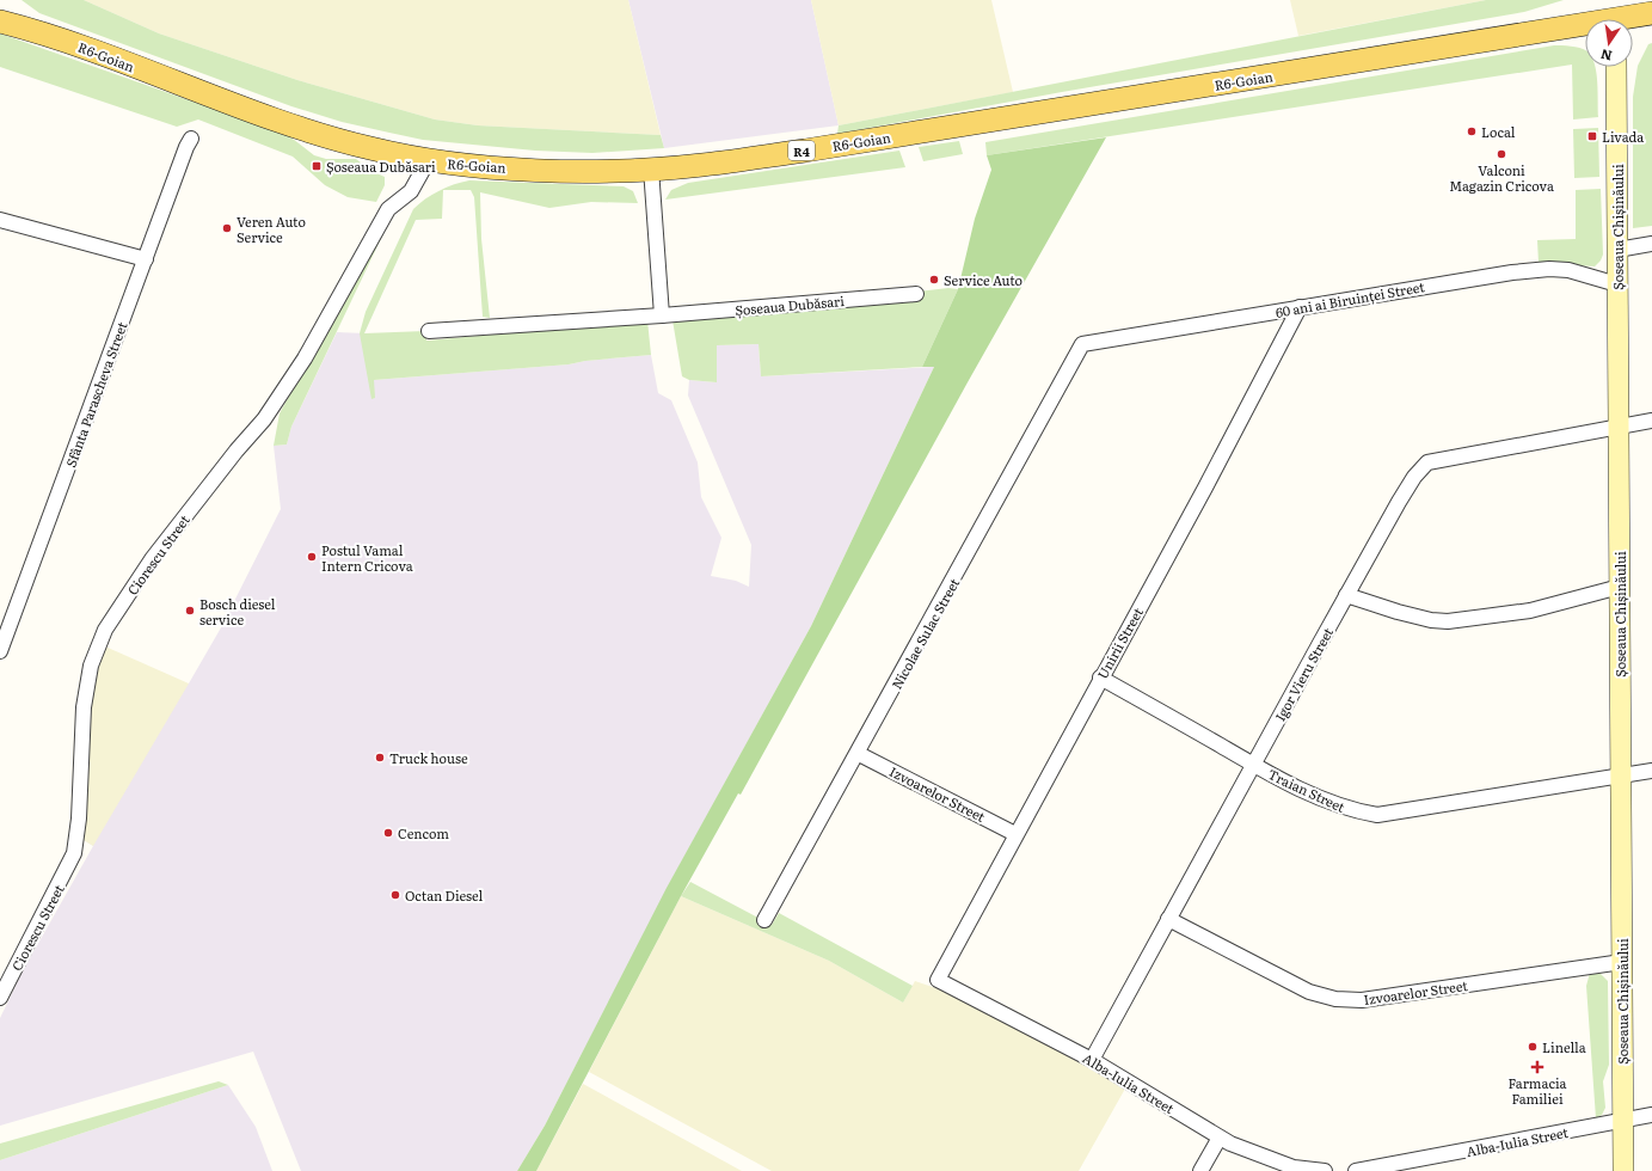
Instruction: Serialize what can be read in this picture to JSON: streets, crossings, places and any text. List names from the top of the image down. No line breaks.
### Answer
{"streets":{"main road":["R6-Goian","R4"],"street":["Șoseaua Chișinăului","60 ani ai Biruinței Street","Șoseaua Dubăsari","Sfânta Parascheva Street","Ciorescu Street","Nicolae Sulac Street","Unirii Street","Igor Vieru Street","Traian Street","Izvoarelor Street","Alba-Iulia Street"]},"crossings":[["R6-Goian","Ciorescu Street"],["Șoseaua Chișinăului","60 ani ai Biruinței Street"],["Șoseaua Chișinăului","Igor Vieru Street"],["Șoseaua Chișinăului","Traian Street"],["Șoseaua Chișinăului","Izvoarelor Street"],["Șoseaua Chișinăului","Alba-Iulia Street"],["60 ani ai Biruinței Street","Nicolae Sulac Street"],["60 ani ai Biruinței Street","Unirii Street"],["Nicolae Sulac Street","Izvoarelor Street"],["Unirii Street","Traian Street"],["Unirii Street","Izvoarelor Street"],["Unirii Street","Alba-Iulia Street"],["Igor Vieru Street","Traian Street"],["Igor Vieru Street","Izvoarelor Street"],["Igor Vieru Street","Alba-Iulia Street"]],"places":{"other":["Local","Valconi Magazin Cricova","Veren Auto Service","Service Auto","Postul Vamal Intern Cricova","Bosch diesel service","Truck house","Cencom","Octan Diesel","Linella"],"transit":["Livada","Șoseaua Dubăsari"],"health":["Farmacia Familiei"]},"north":"bottom"}
